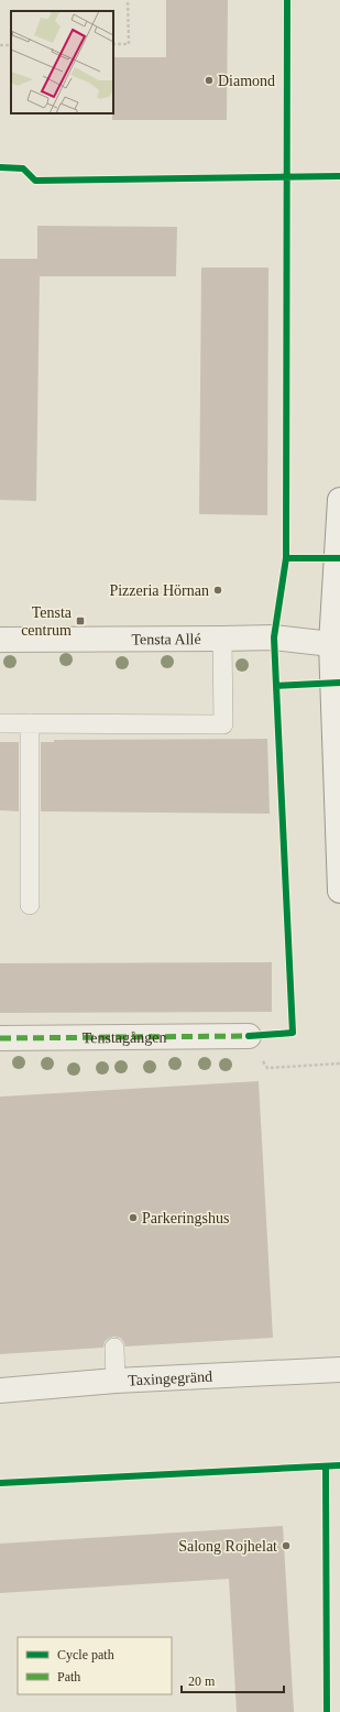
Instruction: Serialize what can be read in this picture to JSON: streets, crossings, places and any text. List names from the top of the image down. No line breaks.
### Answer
{"streets":{"street":["Tensta Allé","Tenstagången","Taxingegränd"]},"places":{"other":["Diamond","Pizzeria Hörnan","Parkeringshus","Salong Rojhelat"],"transit":["Tensta centrum"]},"legend":["Cycle path","Path"],"scale_bar":"20 m"}
